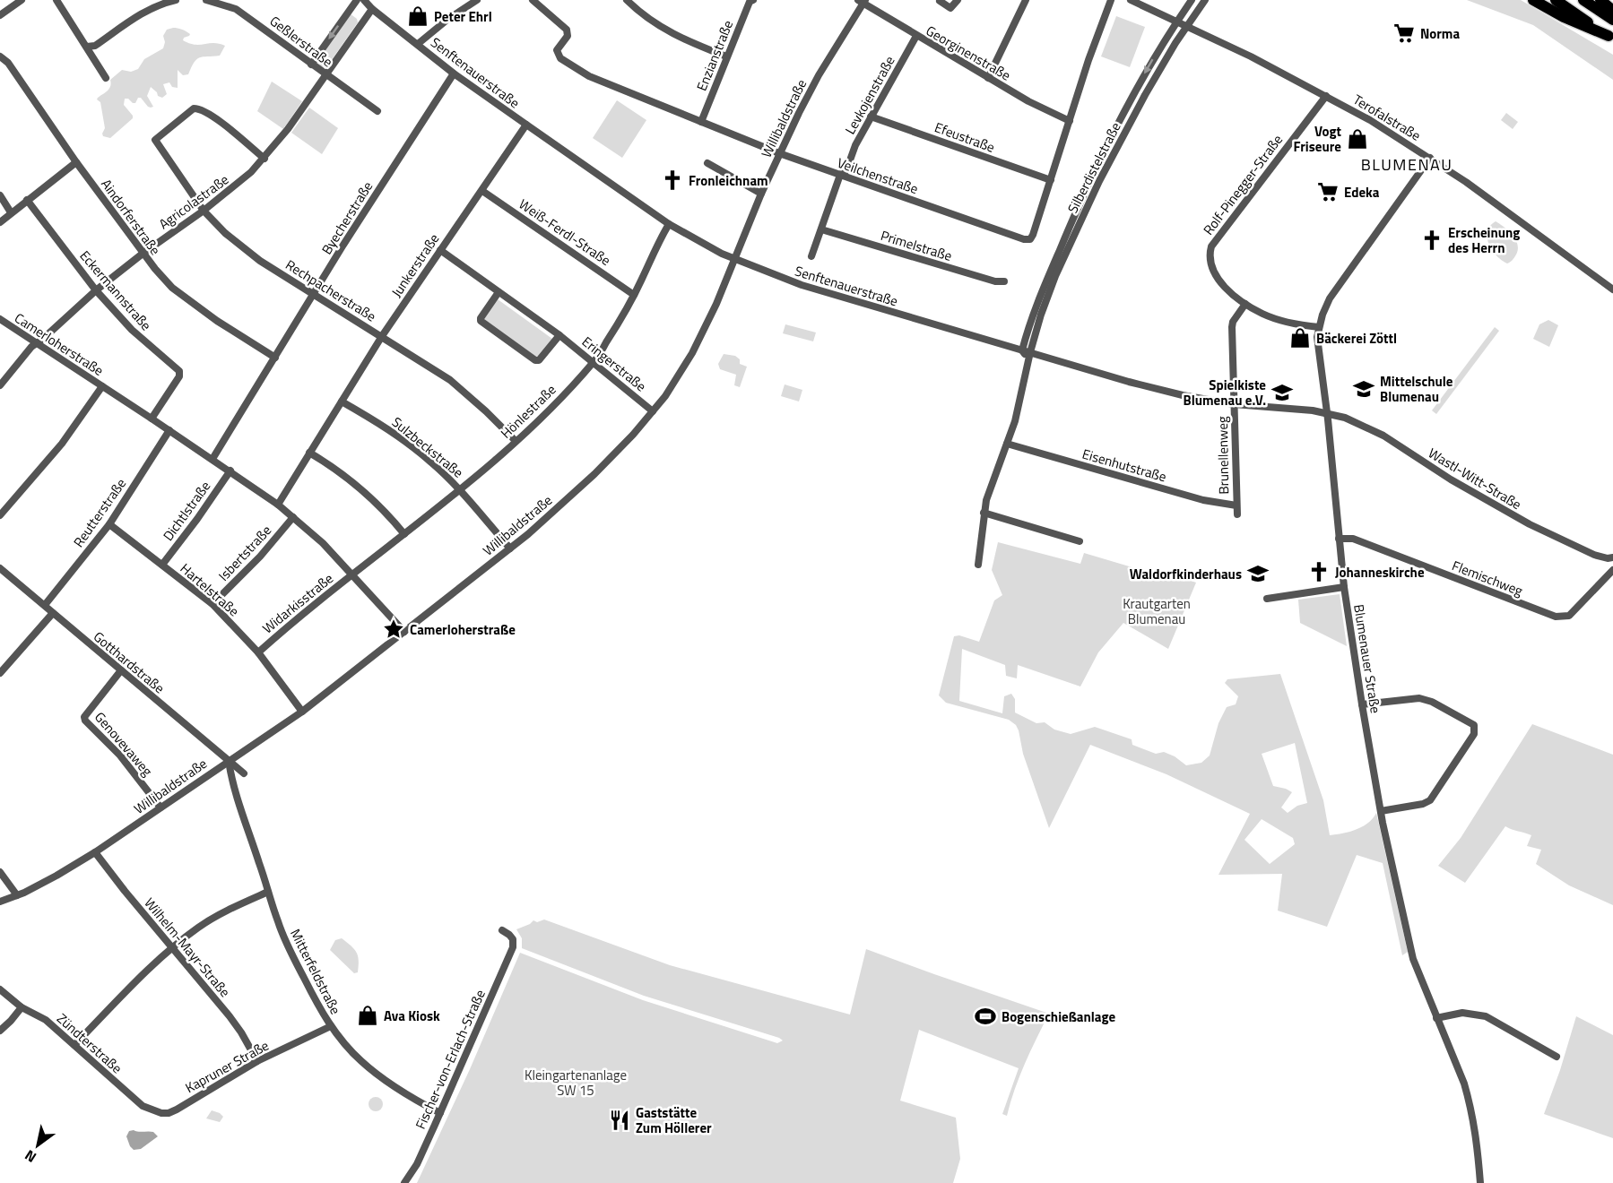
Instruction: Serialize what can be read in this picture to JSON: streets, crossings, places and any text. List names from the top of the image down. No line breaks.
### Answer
{"streets":{"street":["Geßlerstraße","Georginenstraße","Enzianstraße","Senftenauerstraße","Levkojenstraße","Terofalstraße","Willibaldstraße","Efeustraße","Silberdistelstraße","Veilchenstraße","Rolf-Pinegger-Straße","Agricolastraße","Aindorferstraße","Byecherstraße","Weiß-Ferdl-Straße","Primelstraße","Junkerstraße","Eckermannstraße","Rechpacherstraße","Camerloherstraße","Eringerstraße","Hönlestraße","Sulzbeckstraße","Brunellenweg","Eisenhutstraße","Wastl-Witt-Straße","Dichtlstraße","Reutterstraße","Isbertstraße","Flemischweg","Hartelstraße","Widarkisstraße","Blumenauer Straße","Gotthardstraße","Genovevaweg","Wilhelm-Mayr-Straße","Mitterfeldstraße","Zündterstraße","Fischer-von-Erlach-Straße","Kapruner Straße"]},"crossings":[["Geßlerstraße","Agricolastraße"],["Georginenstraße","Levkojenstraße"],["Georginenstraße","Willibaldstraße"],["Georginenstraße","Veilchenstraße"],["Enzianstraße","Veilchenstraße"],["Senftenauerstraße","Willibaldstraße"],["Senftenauerstraße","Silberdistelstraße"],["Senftenauerstraße","Agricolastraße"],["Senftenauerstraße","Byecherstraße"],["Senftenauerstraße","Junkerstraße"],["Senftenauerstraße","Hönlestraße"],["Senftenauerstraße","Brunellenweg"],["Senftenauerstraße","Wastl-Witt-Straße"],["Senftenauerstraße","Blumenauer Straße"],["Levkojenstraße","Efeustraße"],["Levkojenstraße","Veilchenstraße"],["Levkojenstraße","Primelstraße"],["Terofalstraße","Silberdistelstraße"],["Terofalstraße","Rolf-Pinegger-Straße"],["Terofalstraße","Blumenauer Straße"],["Willibaldstraße","Veilchenstraße"],["Willibaldstraße","Camerloherstraße"],["Willibaldstraße","Eringerstraße"],["Willibaldstraße","Sulzbeckstraße"],["Willibaldstraße","Hartelstraße"],["Willibaldstraße","Gotthardstraße"],["Willibaldstraße","Genovevaweg"],["Willibaldstraße","Wilhelm-Mayr-Straße"],["Willibaldstraße","Mitterfeldstraße"],["Efeustraße","Veilchenstraße"],["Silberdistelstraße","Eisenhutstraße"],["Rolf-Pinegger-Straße","Brunellenweg"],["Rolf-Pinegger-Straße","Blumenauer Straße"],["Agricolastraße","Aindorferstraße"],["Agricolastraße","Eckermannstraße"],["Agricolastraße","Rechpacherstraße"],["Agricolastraße","Camerloherstraße"],["Aindorferstraße","Byecherstraße"],["Byecherstraße","Rechpacherstraße"],["Byecherstraße","Camerloherstraße"],["Weiß-Ferdl-Straße","Junkerstraße"],["Weiß-Ferdl-Straße","Hönlestraße"],["Junkerstraße","Rechpacherstraße"],["Junkerstraße","Camerloherstraße"],["Junkerstraße","Eringerstraße"],["Junkerstraße","Sulzbeckstraße"],["Eckermannstraße","Camerloherstraße"],["Rechpacherstraße","Hönlestraße"],["Camerloherstraße","Hönlestraße"],["Camerloherstraße","Dichtlstraße"],["Camerloherstraße","Reutterstraße"],["Camerloherstraße","Isbertstraße"],["Camerloherstraße","Widarkisstraße"],["Eringerstraße","Hönlestraße"],["Hönlestraße","Sulzbeckstraße"],["Hönlestraße","Widarkisstraße"],["Brunellenweg","Eisenhutstraße"],["Wastl-Witt-Straße","Blumenauer Straße"],["Dichtlstraße","Hartelstraße"],["Reutterstraße","Hartelstraße"],["Reutterstraße","Gotthardstraße"],["Isbertstraße","Hartelstraße"],["Flemischweg","Blumenauer Straße"],["Hartelstraße","Widarkisstraße"],["Gotthardstraße","Genovevaweg"],["Gotthardstraße","Mitterfeldstraße"],["Wilhelm-Mayr-Straße","Kapruner Straße"],["Mitterfeldstraße","Fischer-von-Erlach-Straße"],["Mitterfeldstraße","Kapruner Straße"],["Zündterstraße","Kapruner Straße"]],"districts":["BLUMENAU"],"parks":["Krautgarten Blumenau","Kleingartenanlage SW 15"],"places":{"shop":["Peter Ehrl","Vogt Friseure","Bäckerei Zöttl","Ava Kiosk"],"supermarket":["Norma","Edeka"],"church":["Fronleichnam","Erscheinung des Herrn","Johanneskirche"],"school or university":["Mittelschule Blumenau","Spielkiste Blumenau e.V.","Waldorfkinderhaus"],"place":["Camerloherstraße"],"sports":["Bogenschießanlage"],"restaurant":["Gaststätte Zum Höllerer"]},"north":"bottom left"}
